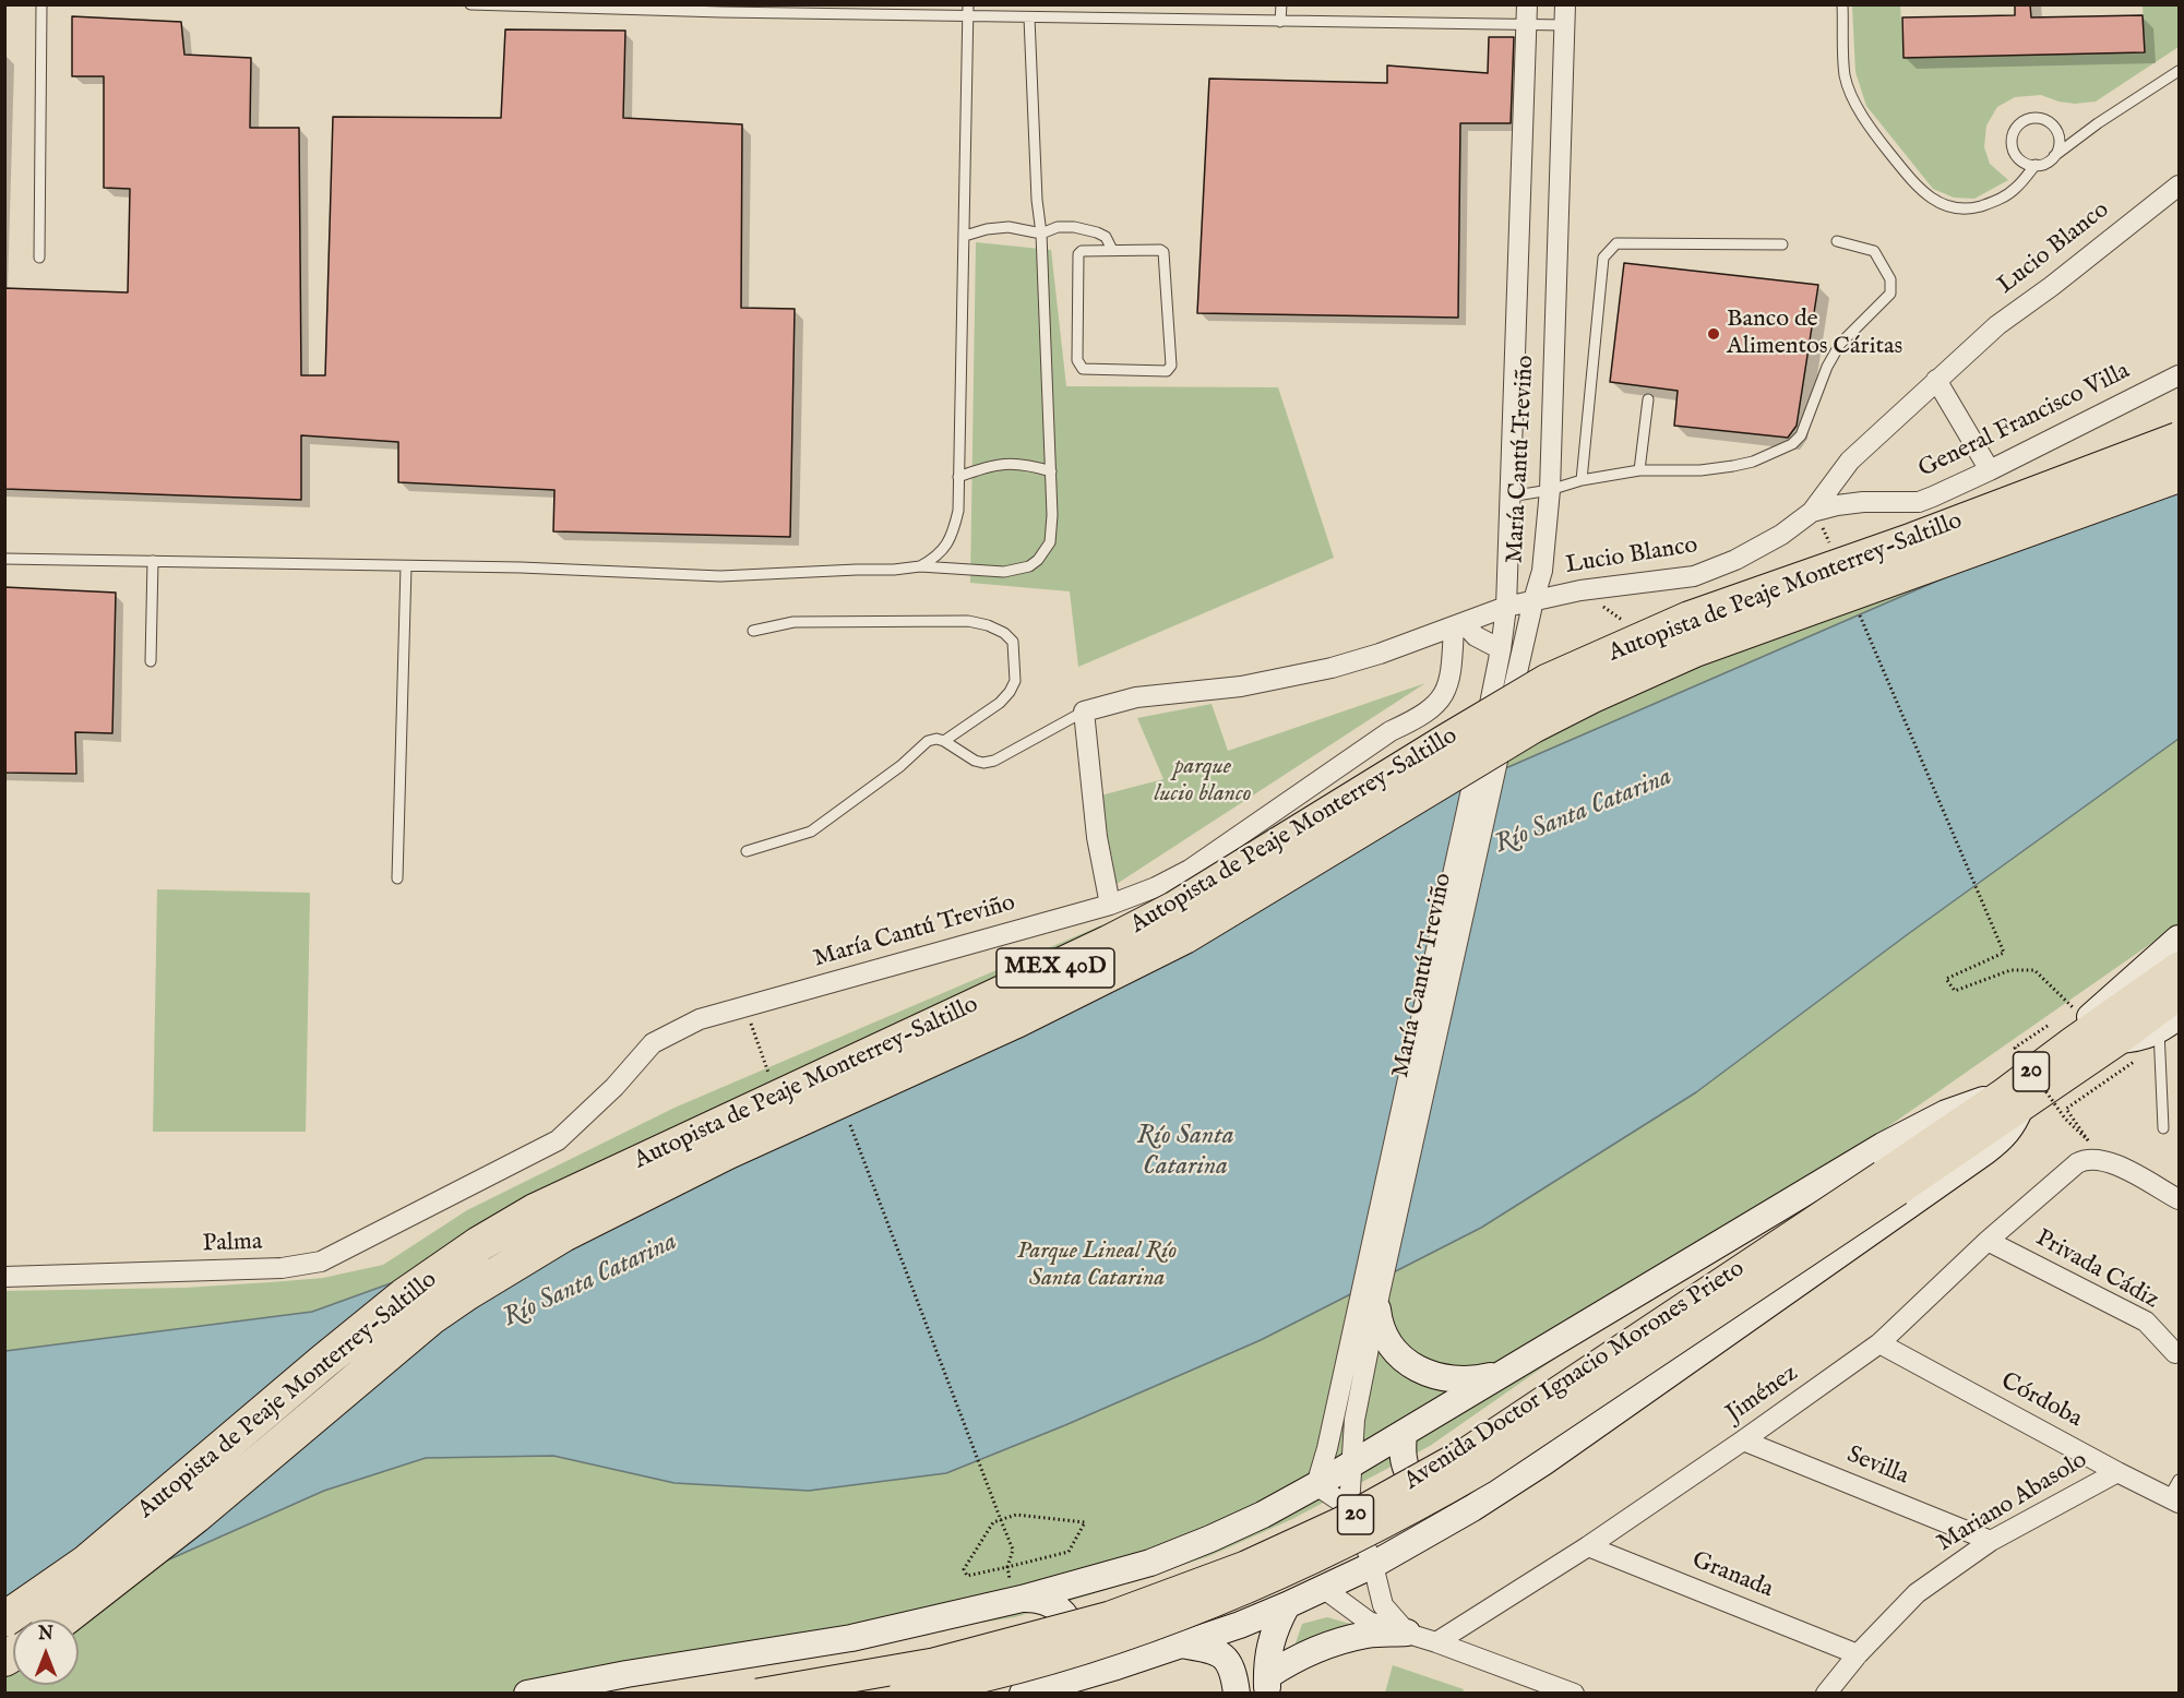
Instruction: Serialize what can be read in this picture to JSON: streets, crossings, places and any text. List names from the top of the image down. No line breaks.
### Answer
{"streets":{"highway":["Autopista de Peaje Monterrey-Saltillo","MEX 40D"],"main road":["20","Avenida Doctor Ignacio Morones Prieto"],"street":["Lucio Blanco","General Francisco Villa","María Cantú Treviño","Palma","Privada Cádiz","Jiménez","Córdoba","Sevilla","Mariano Abasolo","Granada"]},"crossings":[["Lucio Blanco","General Francisco Villa"],["Lucio Blanco","María Cantú Treviño"],["María Cantú Treviño","Palma"],["20","Avenida Doctor Ignacio Morones Prieto"],["Privada Cádiz","Jiménez"],["Jiménez","Córdoba"],["Jiménez","Sevilla"],["Jiménez","Granada"],["Córdoba","Mariano Abasolo"],["Sevilla","Mariano Abasolo"],["Mariano Abasolo","Granada"]],"water":["Río Santa Catarina"],"parks":["parque lucio blanco","Parque Lineal Río Santa Catarina"],"places":["Banco de Alimentos Cáritas"],"north":"top"}
